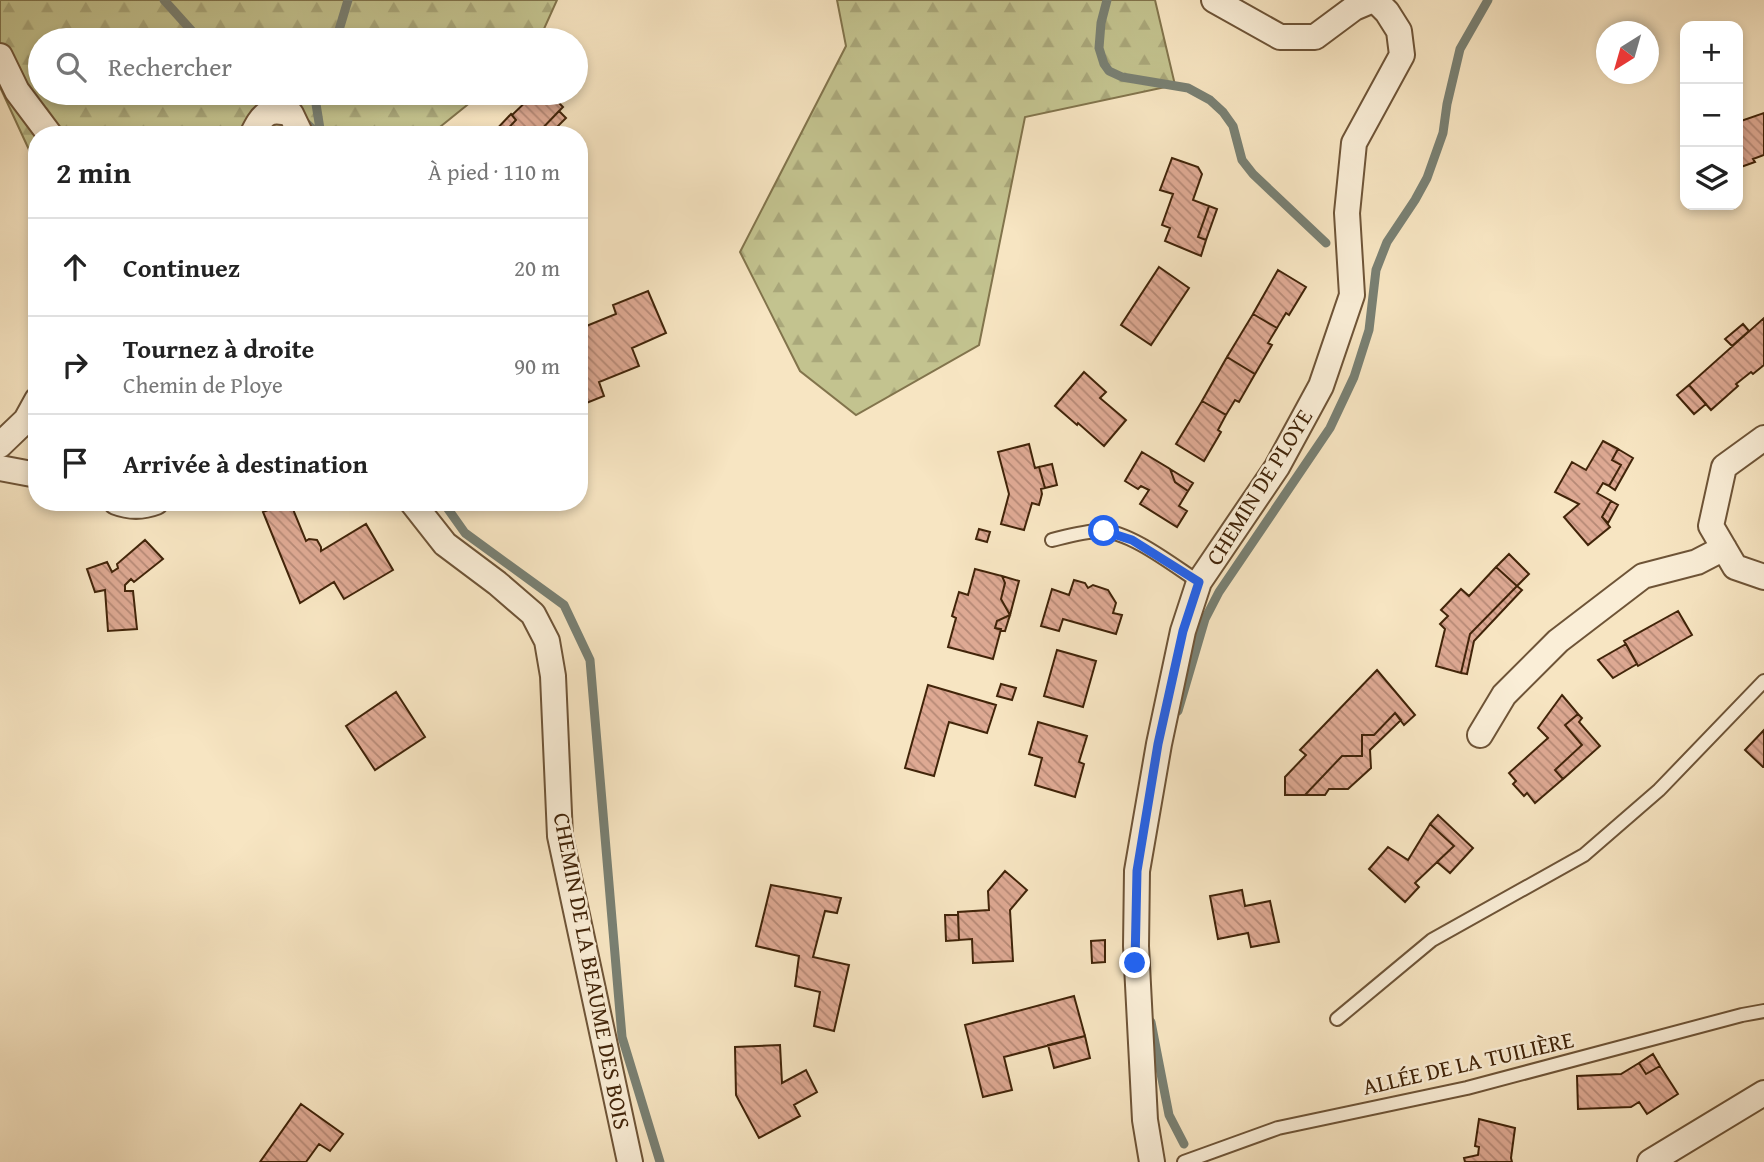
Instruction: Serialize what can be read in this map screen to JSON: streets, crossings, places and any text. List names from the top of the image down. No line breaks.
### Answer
{"streets":{"street":["CHEMIN DE PLOYE","CHEMIN DE LA BEAUME DES BOIS"],"lane":["ALLÉE DE LA TUILIÈRE"]},"north":"bottom left","page":{"map_buttons":["+","−"],"search":"Rechercher","heading":["2 min","À pied · 110 m"],"list":[["Continuez","20 m"],["Tournez à droite","Chemin de Ploye","90 m"],"Arrivée à destination"]}}
